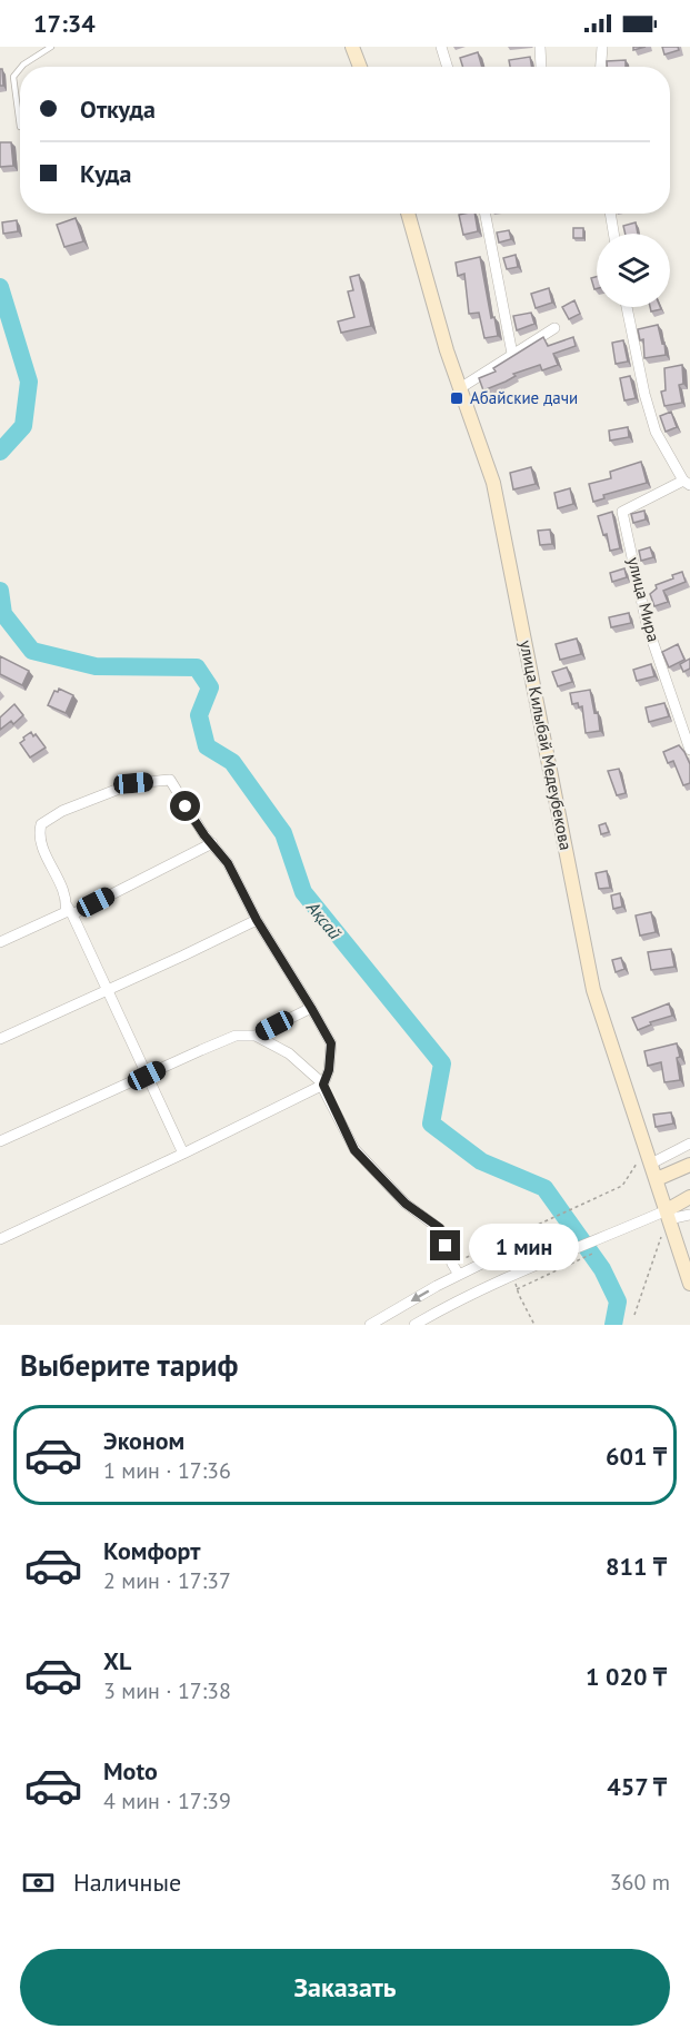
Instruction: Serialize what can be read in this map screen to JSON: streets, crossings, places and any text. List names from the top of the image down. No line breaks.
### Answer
{"streets":{"main road":["улица Килыбай Медеубекова"],"street":["улица Мира"]},"water":["Ақсай"],"places":{"transit":["Абайские дачи"]},"page":{"status":"17:34","banner":["Откуда","Куда"],"bubble":"1 мин","heading":"Выберите тариф","list":[{"name":"Эконом","note":"1 мин · 17:36","value":"601 ₸"},{"name":"Комфорт","note":"2 мин · 17:37","value":"811 ₸"},{"name":"XL","note":"3 мин · 17:38","value":"1 020 ₸"},{"name":"Moto","note":"4 мин · 17:39","value":"457 ₸"}],"pay":["Наличные","360 m"],"buttons":"Заказать"}}
